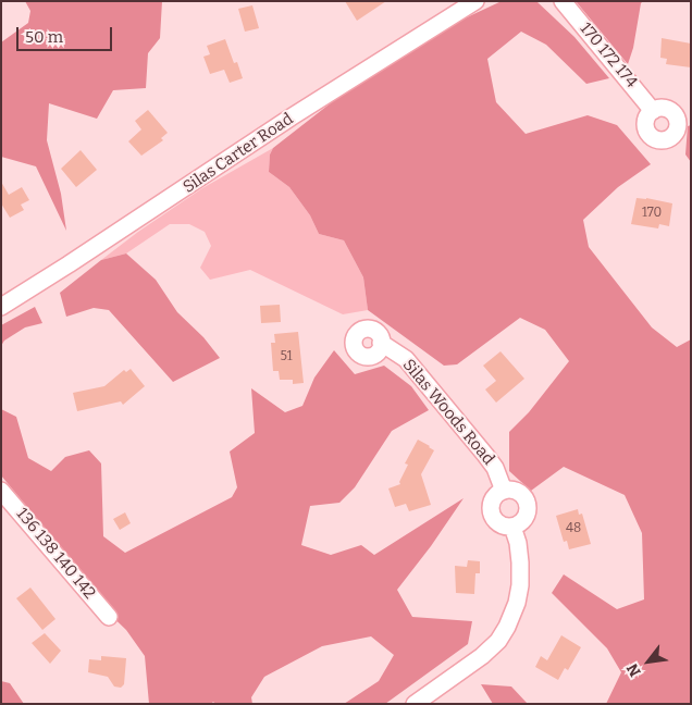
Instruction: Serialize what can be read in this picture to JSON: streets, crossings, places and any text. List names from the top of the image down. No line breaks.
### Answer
{"streets":{"street":["170 172 174","Silas Carter Road","Silas Woods Road","136 138 140 142"]},"house_numbers":["170","51","48"],"scale_bar":"50 m","north":"bottom left"}
